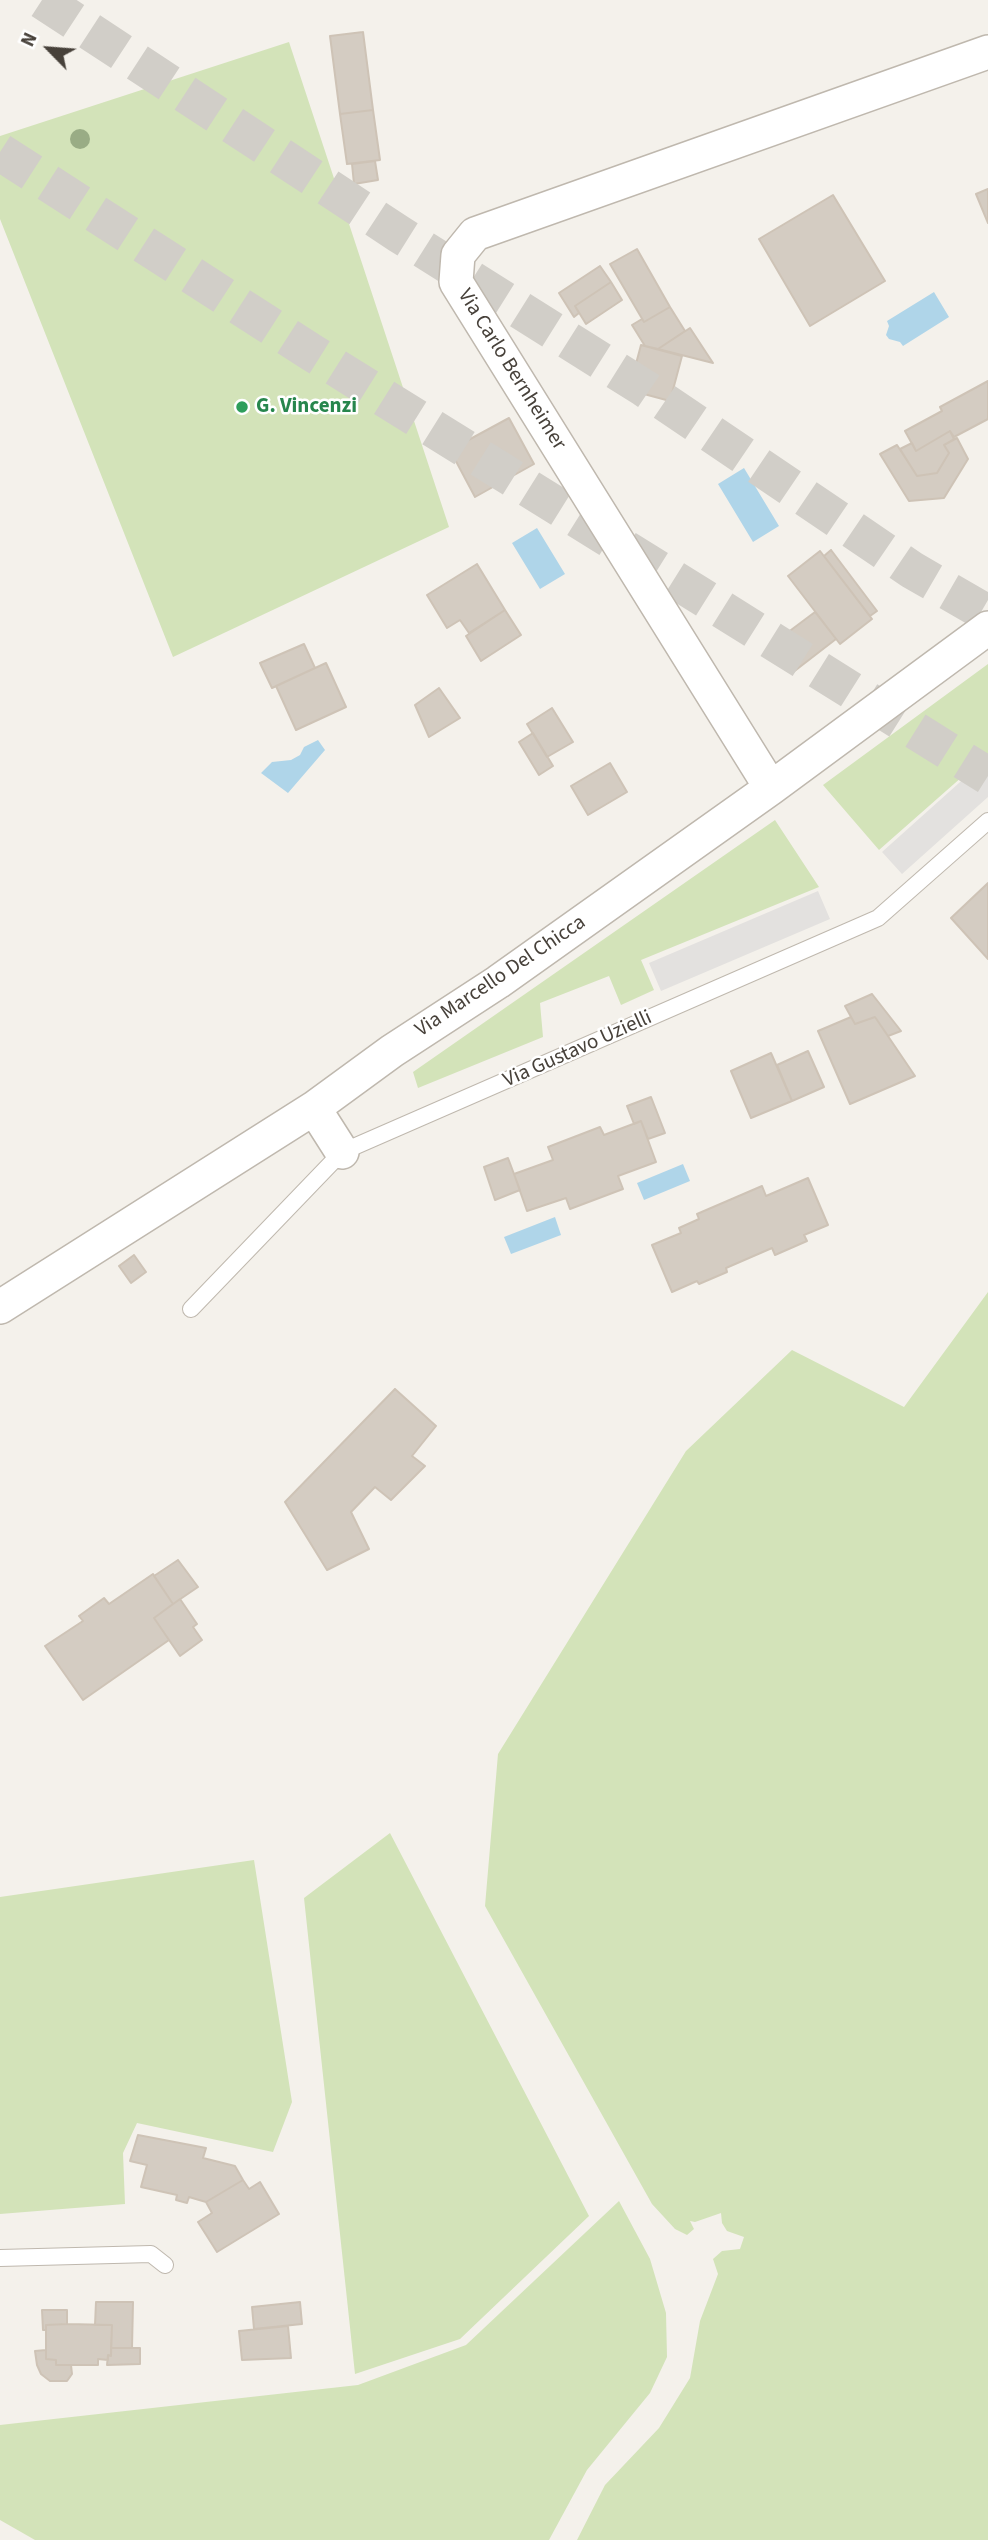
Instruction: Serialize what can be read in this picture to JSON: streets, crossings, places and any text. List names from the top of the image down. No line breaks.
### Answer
{"streets":{"street":["Via Carlo Bernheimer","Via Marcello Del Chicca"],"lane":["Via Gustavo Uzielli"]},"crossings":[["Via Carlo Bernheimer","Via Marcello Del Chicca"]],"places":["G. Vincenzi"],"north":"top left"}
